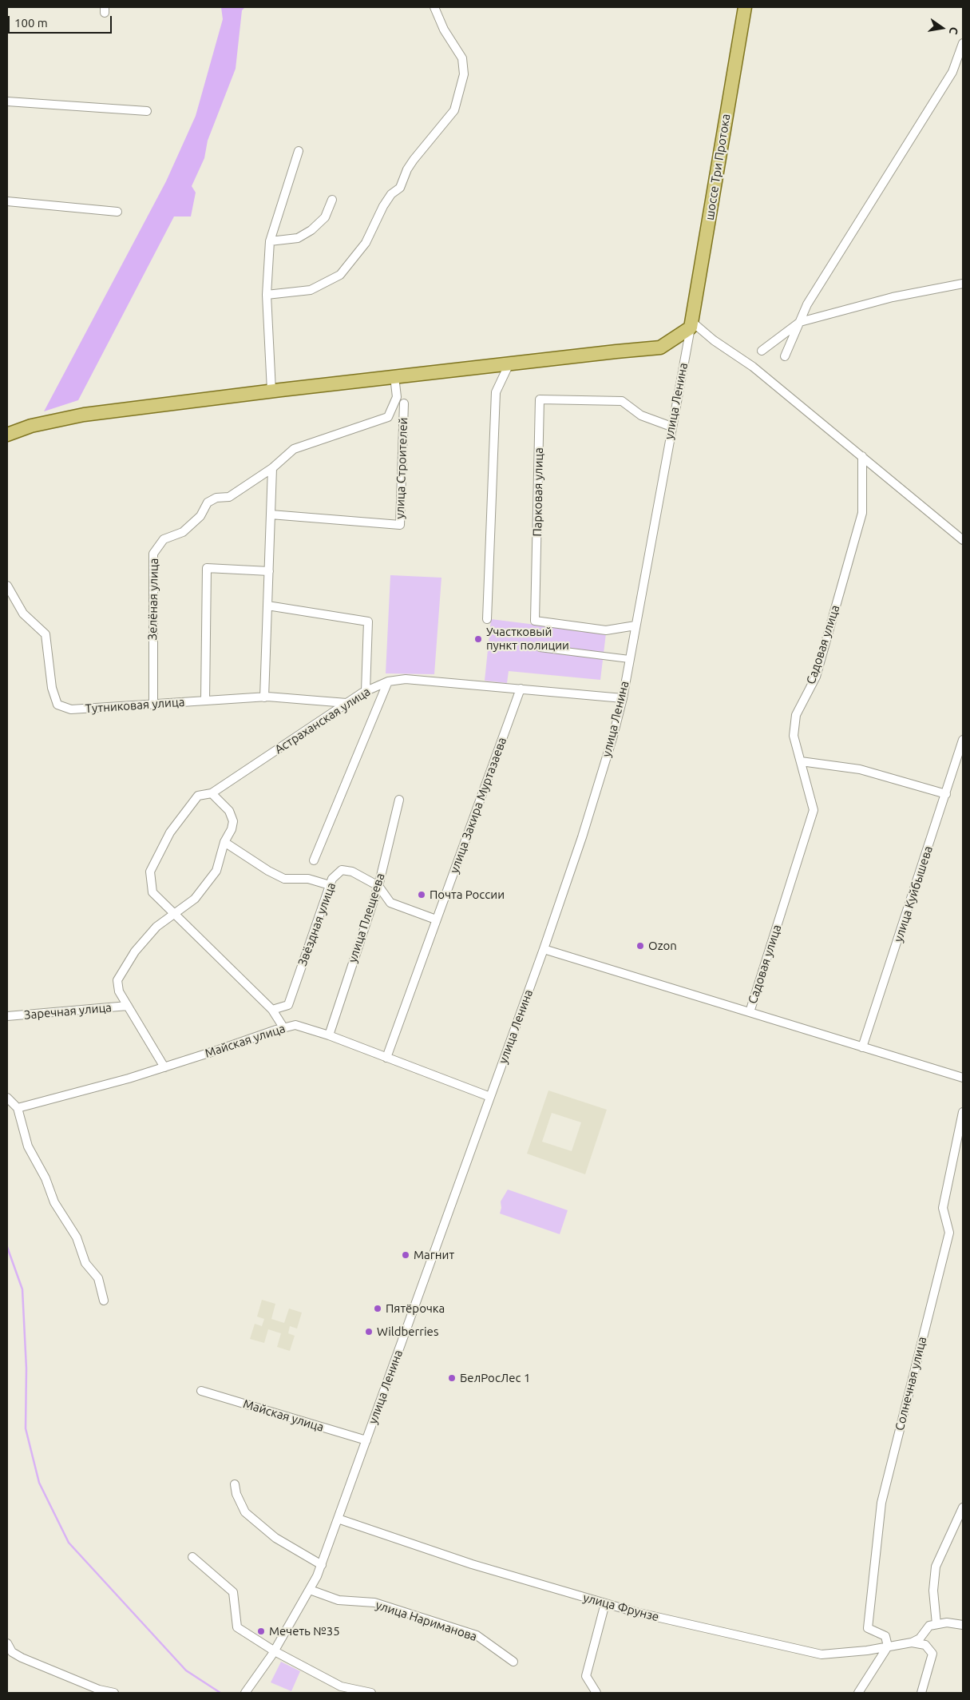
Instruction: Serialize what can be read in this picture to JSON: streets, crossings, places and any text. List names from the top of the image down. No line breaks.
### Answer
{"streets":{"main road":["шоссе Три Протока"],"street":["улица Ленина","улица Строителей","Парковая улица","Зелёная улица","Садовая улица","Тутниковая улица","Астраханская улица","улица Закира Муртазаева","улица Куйбышева","улица Плещеева","Звёздная улица","Заречная улица","Майская улица","Солнечная улица","улица Фрунзе","улица Нариманова"]},"crossings":[["шоссе Три Протока","улица Ленина"],["улица Ленина","Парковая улица"],["улица Ленина","Садовая улица"],["улица Ленина","Астраханская улица"],["улица Ленина","Майская улица"],["улица Ленина","улица Фрунзе"],["улица Ленина","улица Нариманова"],["Зелёная улица","Тутниковая улица"],["Садовая улица","улица Куйбышева"],["Тутниковая улица","Астраханская улица"],["Астраханская улица","улица Закира Муртазаева"],["Астраханская улица","Звёздная улица"],["Астраханская улица","Майская улица"],["улица Закира Муртазаева","Майская улица"],["улица Плещеева","Звёздная улица"],["улица Плещеева","Майская улица"],["Солнечная улица","улица Фрунзе"]],"places":["Участковый пункт полиции","Почта России","Ozon","Магнит","Пятёрочка","Wildberries","БелРосЛес 1","Мечеть №35"],"scale_bar":"100 m","north":"right"}
